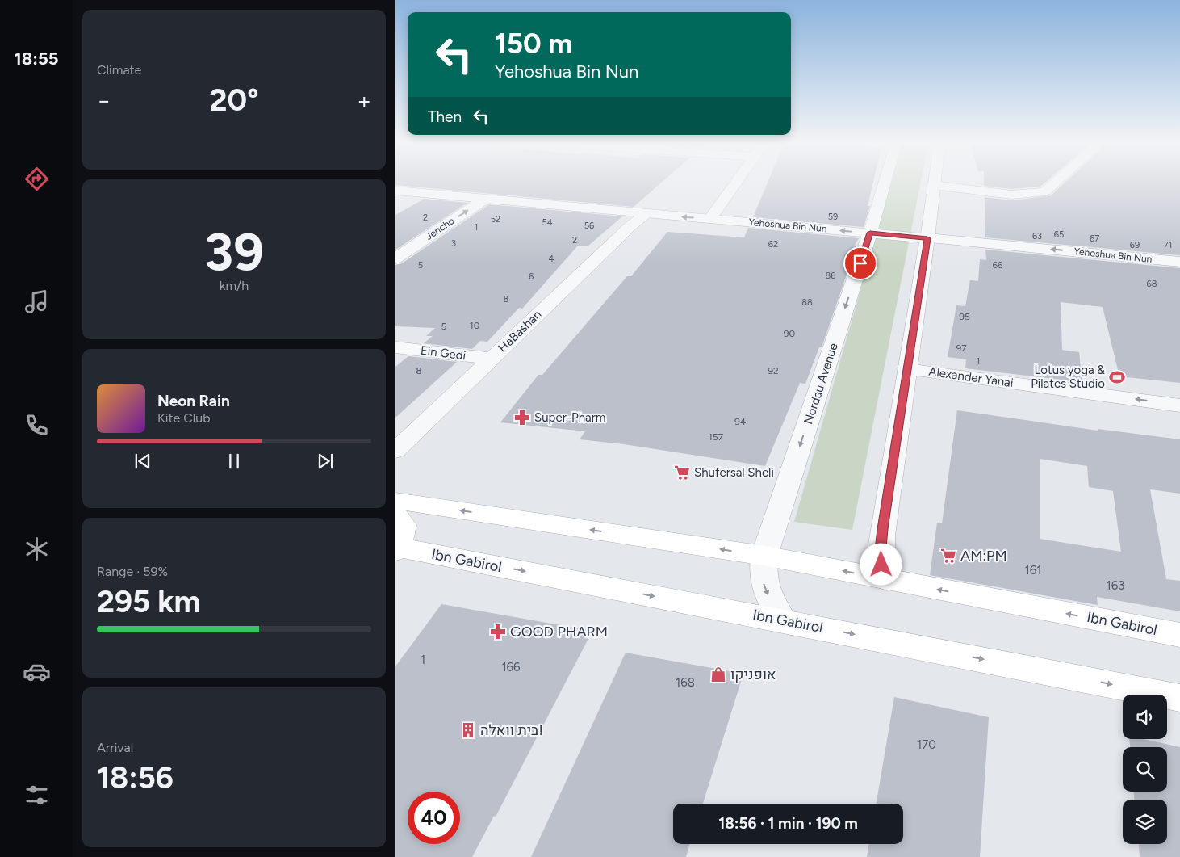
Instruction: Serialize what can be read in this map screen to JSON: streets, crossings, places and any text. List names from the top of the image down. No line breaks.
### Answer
{"streets":{"main road":["Ibn Gabirol"],"street":["Yehoshua Bin Nun","Jericho","HaBashan","Ein Gedi","Alexander Yanai","Nordau Avenue"]},"crossings":[["Yehoshua Bin Nun","Jericho"],["Yehoshua Bin Nun","HaBashan"],["Yehoshua Bin Nun","Nordau Avenue"],["HaBashan","Ein Gedi"],["Nordau Avenue","Ibn Gabirol"]],"one_way":["Yehoshua Bin Nun","Jericho"],"places":{"sports":["Lotus yoga & Pilates Studio"],"pharmacy":["Super-Pharm","GOOD PHARM"],"supermarket":["Shufersal Sheli","AM:PM"],"shop":["אופניקו"],"building":["בית וואלה!"]},"house_numbers":["59","2","52","54","56","1","65","63","67","2","3","62","69","71","4","5","66","86","6","68","8","88","95","10","5","90","97","1","8","92","94","157","161","163","1","166","168","170"],"page":{"tabs":"18:55","tile":["Climate",["39","km/h"],["Range · 59%","295 km"],["Arrival","18:56"]],"turn":["150 m","Yehoshua Bin Nun"],"heat":["−","20°","+"],"then":"Then","song":["Neon Rain","Kite Club"],"limit":"40","trip":"18:56 · 1 min · 190 m"}}
